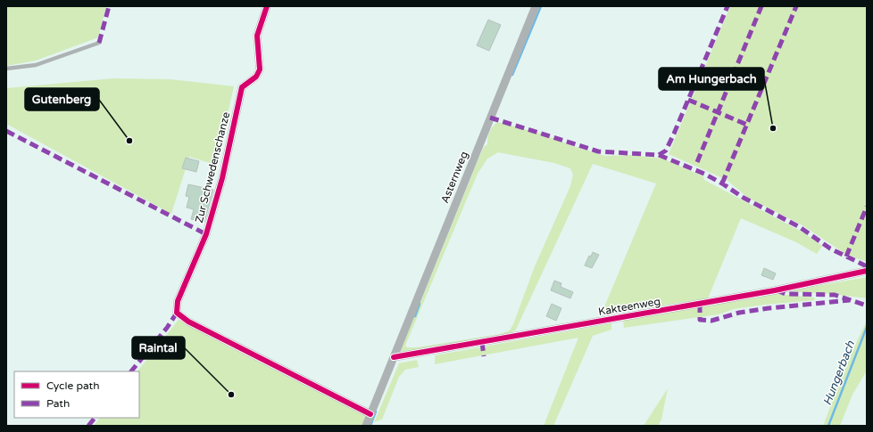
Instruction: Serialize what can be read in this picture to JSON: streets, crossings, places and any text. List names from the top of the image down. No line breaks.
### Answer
{"streets":{"street":["Zur Schwedenschanze","Asternweg","Kakteenweg"]},"crossings":[["Zur Schwedenschanze","Asternweg"],["Asternweg","Kakteenweg"]],"water":["Hungerbach"],"places":["Am Hungerbach","Gutenberg","Raintal"],"legend":["Cycle path","Path"]}
